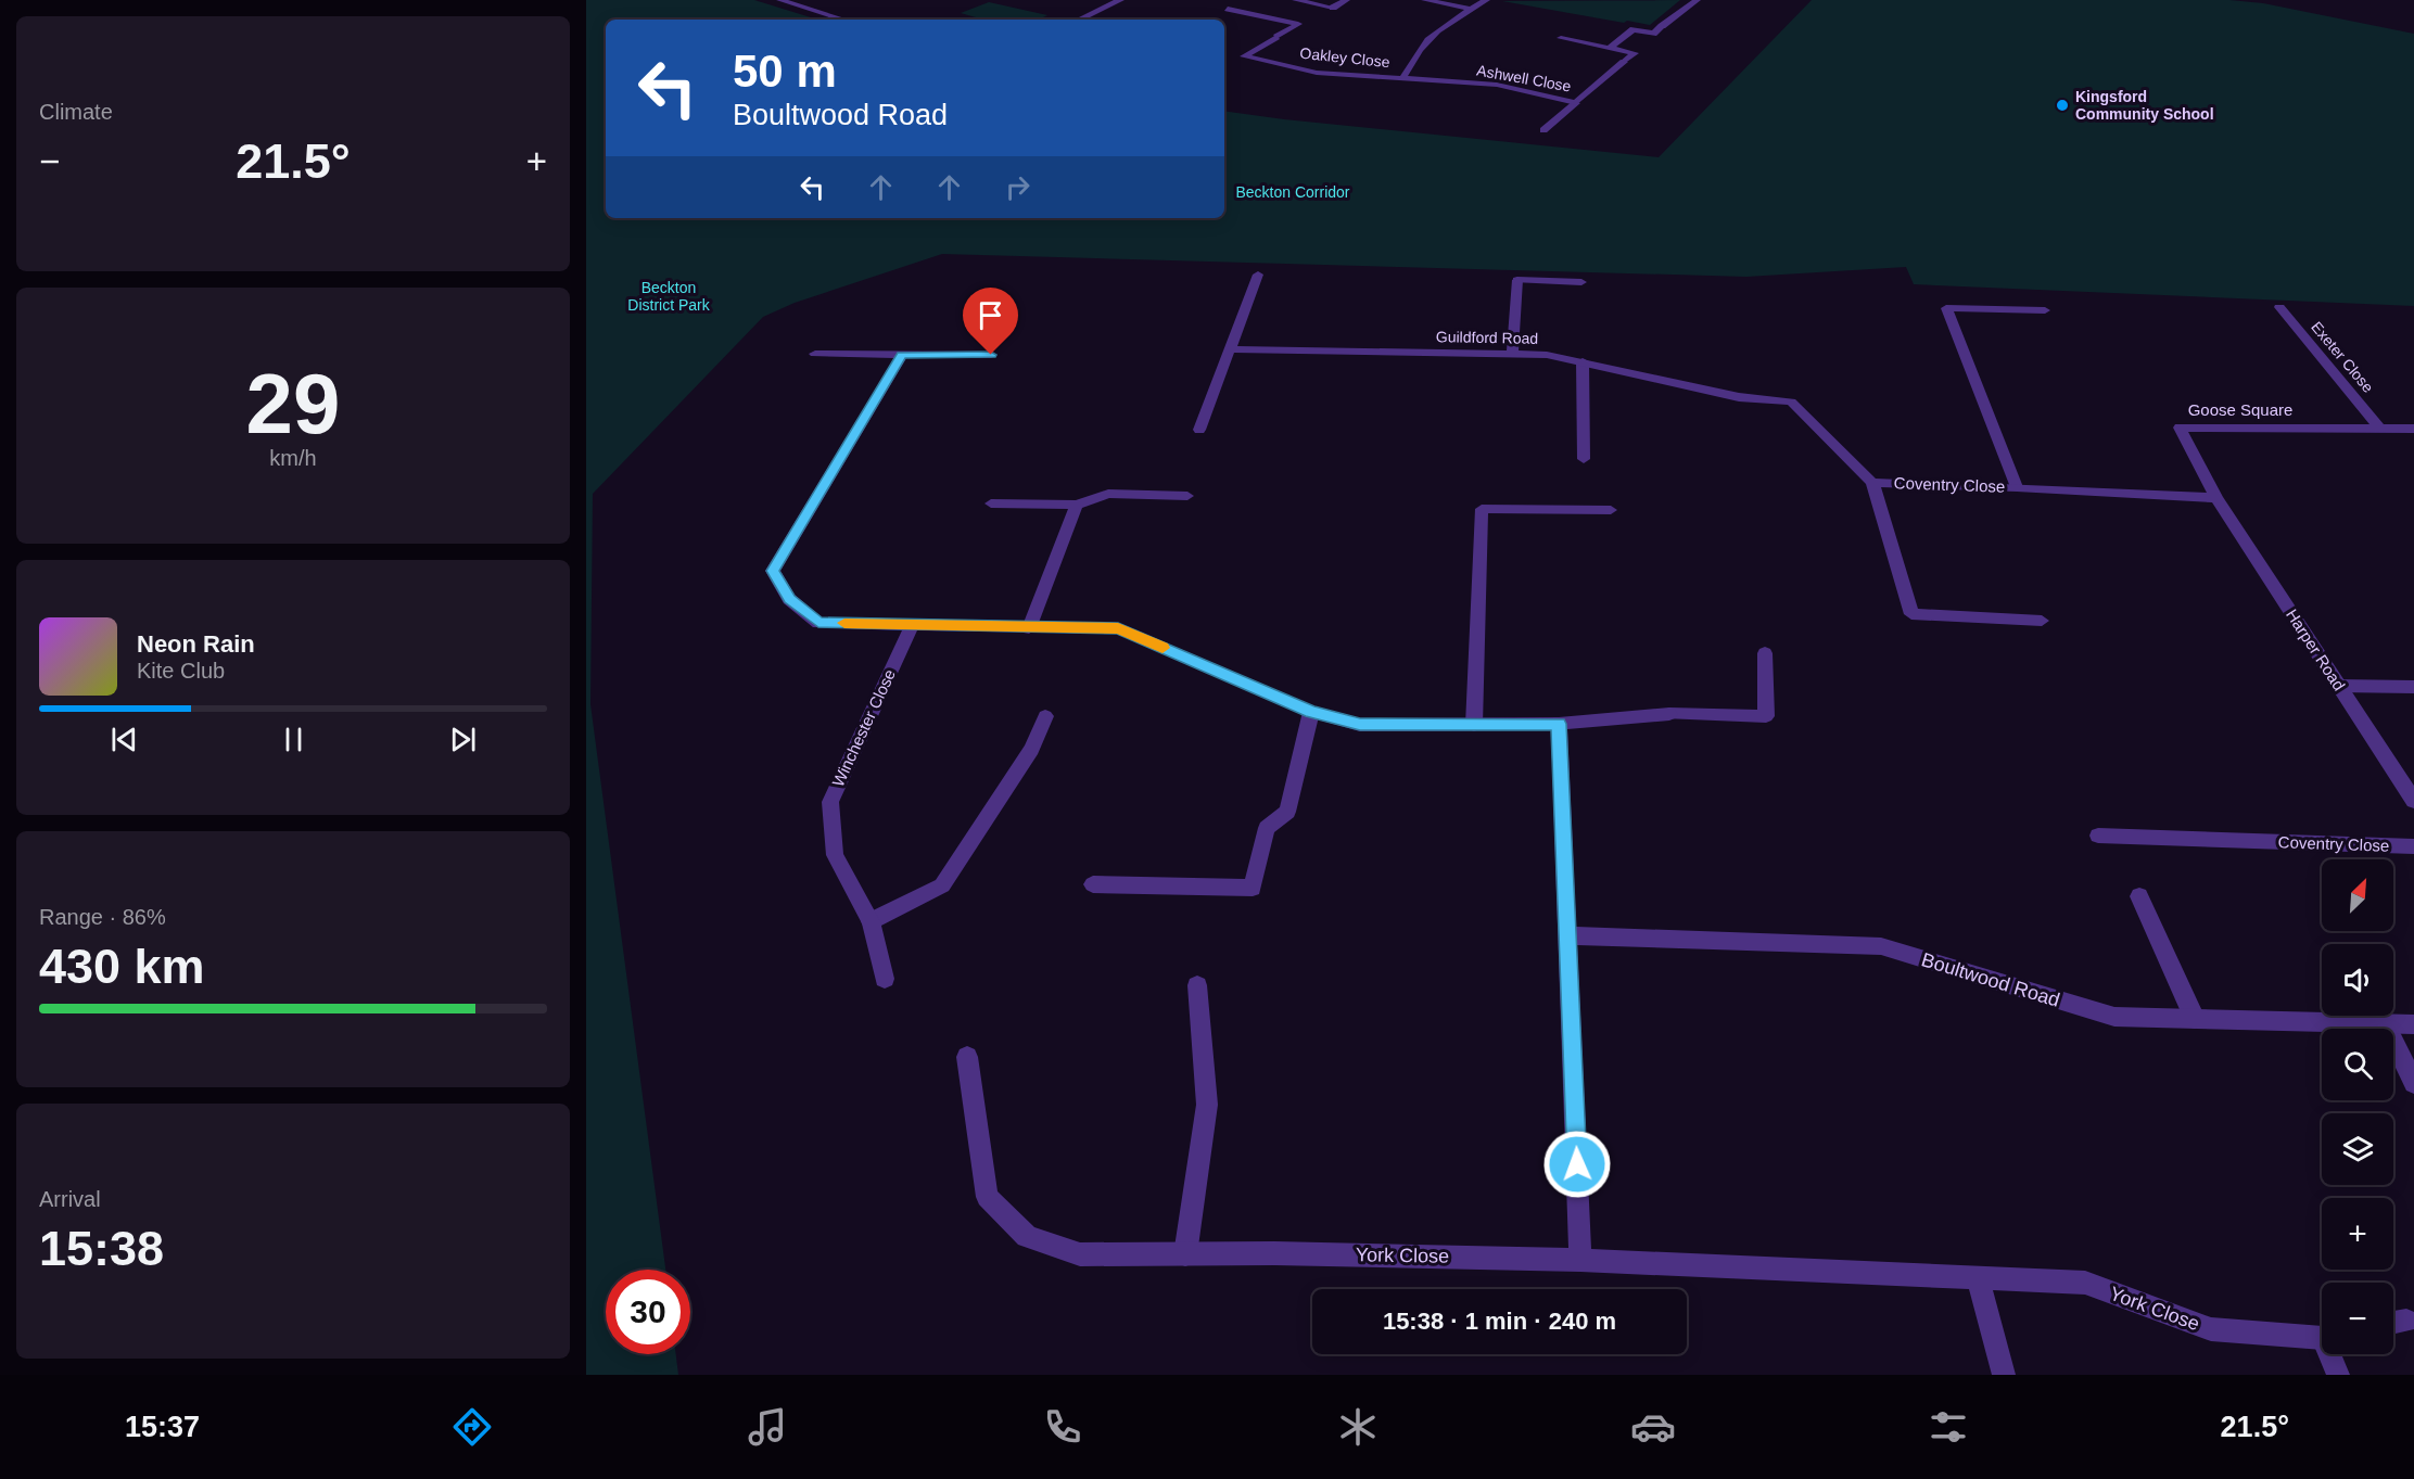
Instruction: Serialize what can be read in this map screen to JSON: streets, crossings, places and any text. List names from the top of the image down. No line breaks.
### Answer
{"streets":{"street":["Oakley Close","Ashwell Close","Guildford Road","Exeter Close","Goose Square","Coventry Close","Harper Road","Winchester Close","Boultwood Road","York Close"]},"crossings":[["Oakley Close","Ashwell Close"],["Guildford Road","Coventry Close"],["Exeter Close","Goose Square"],["Goose Square","Coventry Close"],["Goose Square","Harper Road"],["Coventry Close","Harper Road"]],"parks":["Beckton Corridor","Beckton District Park"],"places":["Kingsford Community School"],"north":"top right","page":{"tile":["Climate",["29","km/h"],["Range · 86%","430 km"],["Arrival","15:38"]],"turn":["50 m","Boultwood Road"],"heat":["−","21.5°","+"],"song":["Neon Rain","Kite Club"],"map_buttons":["+","−"],"limit":"30","trip":"15:38 · 1 min · 240 m","tabs":["15:37","21.5°"]}}
